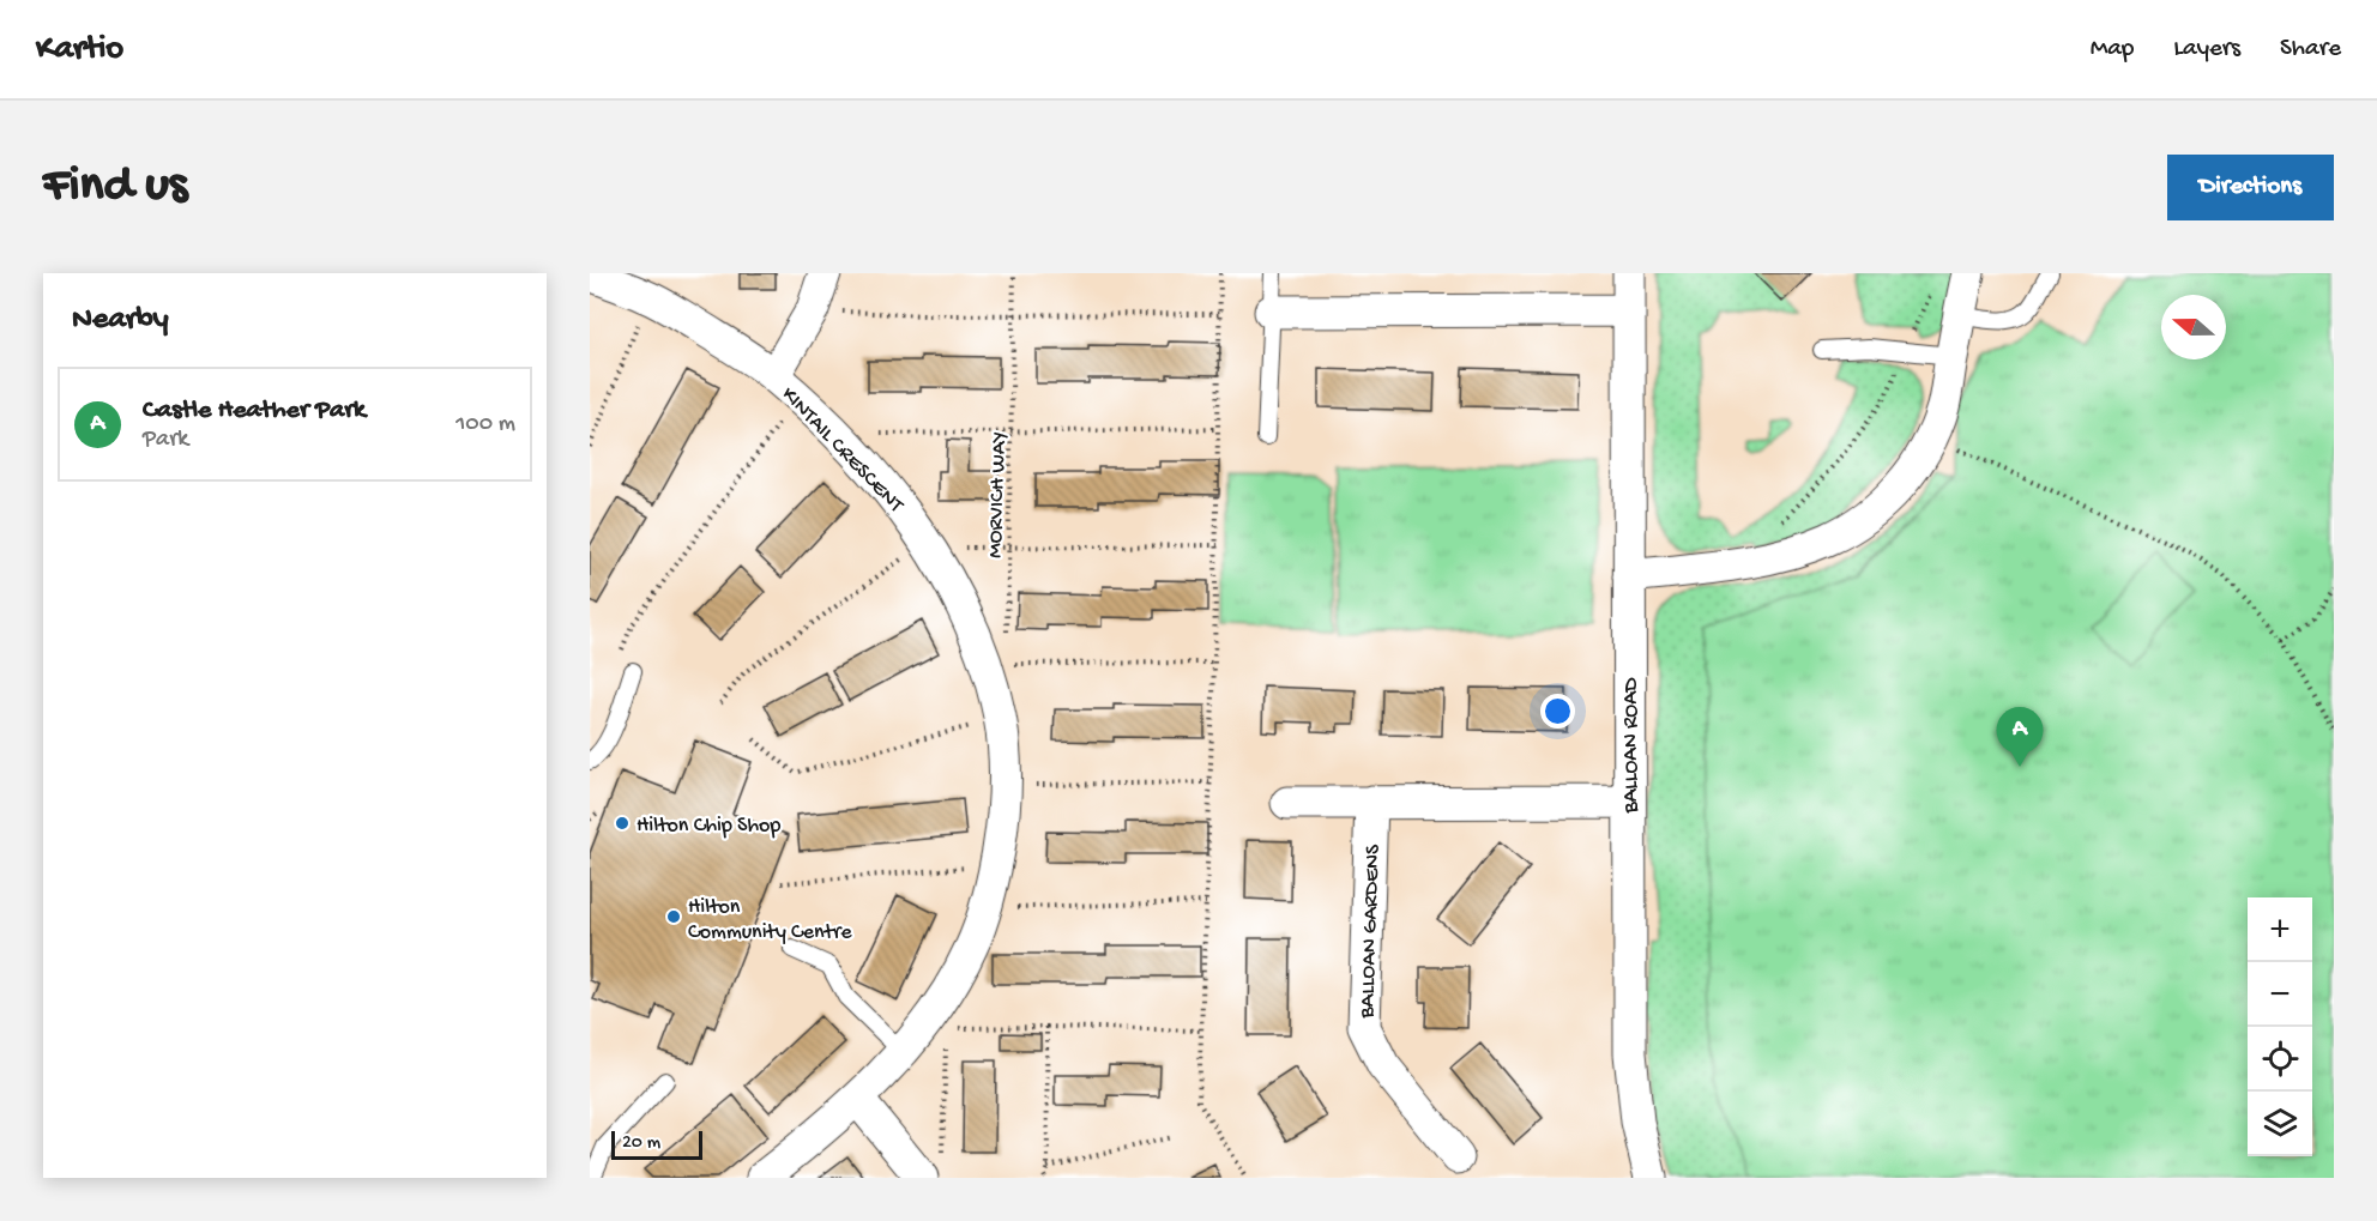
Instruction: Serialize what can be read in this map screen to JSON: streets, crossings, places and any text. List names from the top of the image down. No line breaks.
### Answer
{"streets":{"street":["KINTAIL CRESCENT","BALLOAN ROAD","BALLOAN GARDENS"],"path":["MORVICH WAY"]},"places":["Hilton Chip Shop","Hilton Community Centre"],"scale_bar":"20 m","north":"left","page":{"header":"Kartio","nav":["Map","Layers","Share"],"buttons":"Directions","title":"Find us","heading":"Nearby","list":[{"mark":"A","name":"Castle Heather Park","note":"Park","value":"100 m"}],"pins":"A","map_buttons":["+","−"],"scale":"20 m"}}
